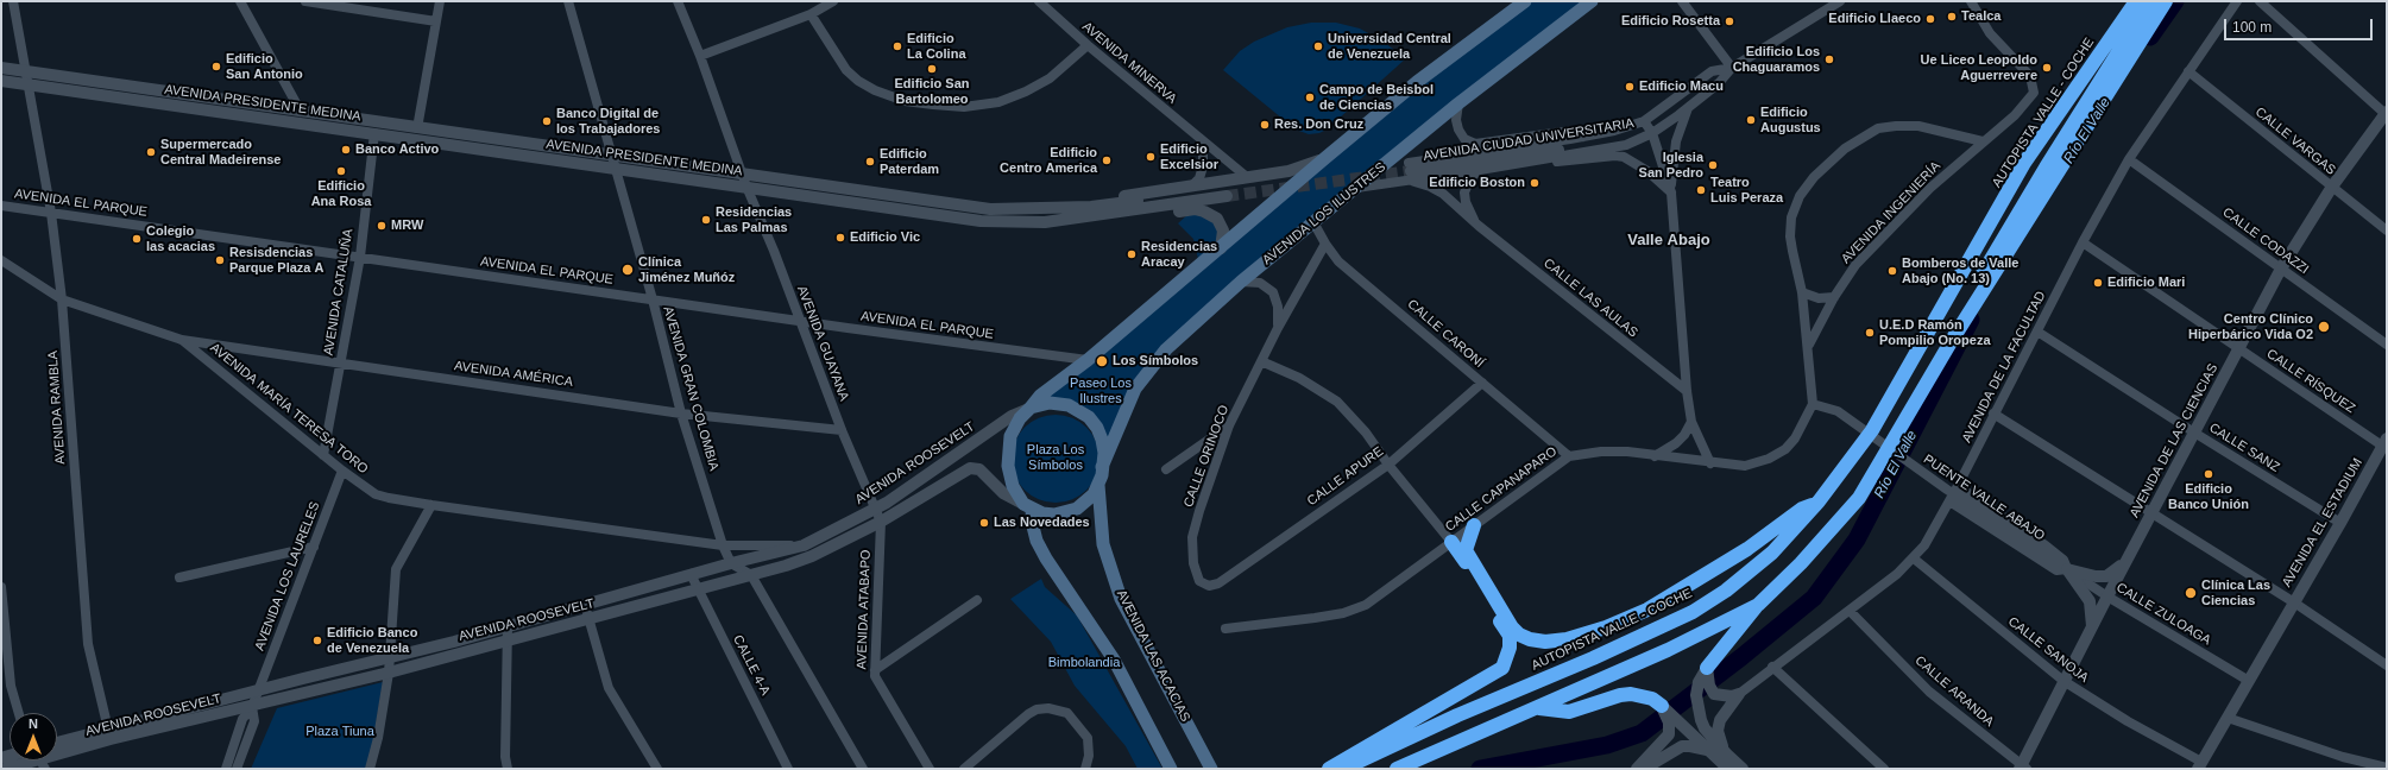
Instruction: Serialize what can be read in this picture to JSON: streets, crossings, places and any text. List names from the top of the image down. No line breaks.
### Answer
{"streets":{"highway":["AUTOPISTA VALLE - COCHE"],"main road":["AVENIDA LOS ILUSTRES","AVENIDA LAS ACACIAS"],"street":["AVENIDA MINERVA","AVENIDA PRESIDENTE MEDINA","AVENIDA CIUDAD UNIVERSITARIA","CALLE VARGAS","AVENIDA EL PARQUE","AVENIDA INGENIERÍA","CALLE CODAZZI","AVENIDA CATALUÑA","CALLE LAS AULAS","CALLE CARONÍ","AVENIDA GUAYANA","AVENIDA DE LA FACULTAD","AVENIDA AMÉRICA","CALLE RÍSQUEZ","AVENIDA GRAN COLOMBIA","AVENIDA RAMBLA","AVENIDA MARÍA TERESA TORO","AVENIDA DE LAS CIENCIAS","CALLE SANZ","CALLE ORINOCO","AVENIDA ROOSEVELT","CALLE APURE","CALLE CAPANAPARO","PUENTE VALLE ABAJO","AVENIDA EL ESTADIUM","AVENIDA LOS LAURELES","AVENIDA ATABAPO","CALLE ZULOAGA","CALLE SANOJA","CALLE 4-A","CALLE ARANDA"]},"crossings":[["AVENIDA PRESIDENTE MEDINA","AVENIDA CATALUÑA"],["AVENIDA PRESIDENTE MEDINA","AVENIDA GUAYANA"],["AVENIDA PRESIDENTE MEDINA","AVENIDA GRAN COLOMBIA"],["AVENIDA PRESIDENTE MEDINA","AVENIDA RAMBLA"],["AVENIDA CIUDAD UNIVERSITARIA","AVENIDA LOS ILUSTRES"],["AVENIDA CIUDAD UNIVERSITARIA","CALLE LAS AULAS"],["CALLE VARGAS","AVENIDA DE LA FACULTAD"],["CALLE VARGAS","AVENIDA DE LAS CIENCIAS"],["AVENIDA EL PARQUE","AVENIDA CATALUÑA"],["AVENIDA EL PARQUE","AVENIDA GUAYANA"],["AVENIDA EL PARQUE","AVENIDA GRAN COLOMBIA"],["AVENIDA EL PARQUE","AVENIDA RAMBLA"],["AVENIDA LOS ILUSTRES","CALLE CARONÍ"],["AVENIDA LOS ILUSTRES","AVENIDA ROOSEVELT"],["AVENIDA LOS ILUSTRES","AVENIDA LAS ACACIAS"],["CALLE CODAZZI","AVENIDA DE LA FACULTAD"],["CALLE CODAZZI","AVENIDA DE LAS CIENCIAS"],["AVENIDA CATALUÑA","AVENIDA AMÉRICA"],["AVENIDA CATALUÑA","AVENIDA MARÍA TERESA TORO"],["CALLE CARONÍ","CALLE ORINOCO"],["CALLE CARONÍ","CALLE APURE"],["CALLE CARONÍ","CALLE CAPANAPARO"],["AVENIDA GUAYANA","AVENIDA AMÉRICA"],["AVENIDA GUAYANA","AVENIDA ROOSEVELT"],["AVENIDA GUAYANA","AVENIDA ATABAPO"],["AVENIDA DE LA FACULTAD","CALLE RÍSQUEZ"],["AVENIDA DE LA FACULTAD","CALLE SANZ"],["AVENIDA DE LA FACULTAD","CALLE ZULOAGA"],["AVENIDA DE LA FACULTAD","CALLE SANOJA"],["AVENIDA DE LA FACULTAD","CALLE ARANDA"],["AVENIDA AMÉRICA","AVENIDA GRAN COLOMBIA"],["AVENIDA AMÉRICA","AVENIDA MARÍA TERESA TORO"],["CALLE RÍSQUEZ","AVENIDA DE LAS CIENCIAS"],["CALLE RÍSQUEZ","AVENIDA EL ESTADIUM"],["AVENIDA GRAN COLOMBIA","AVENIDA MARÍA TERESA TORO"],["AVENIDA GRAN COLOMBIA","AVENIDA ROOSEVELT"],["AVENIDA RAMBLA","AVENIDA MARÍA TERESA TORO"],["AVENIDA RAMBLA","AVENIDA ROOSEVELT"],["AVENIDA MARÍA TERESA TORO","AVENIDA ROOSEVELT"],["AVENIDA MARÍA TERESA TORO","AVENIDA LOS LAURELES"],["AVENIDA DE LAS CIENCIAS","CALLE SANZ"],["AVENIDA DE LAS CIENCIAS","CALLE ZULOAGA"],["AVENIDA DE LAS CIENCIAS","CALLE SANOJA"],["AVENIDA DE LAS CIENCIAS","CALLE ARANDA"],["CALLE SANZ","AVENIDA EL ESTADIUM"],["CALLE ORINOCO","CALLE APURE"],["AVENIDA ROOSEVELT","AVENIDA LOS LAURELES"],["AVENIDA ROOSEVELT","AVENIDA ATABAPO"],["AVENIDA ROOSEVELT","AVENIDA LAS ACACIAS"],["AVENIDA ROOSEVELT","CALLE 4-A"],["CALLE CAPANAPARO","PUENTE VALLE ABAJO"],["PUENTE VALLE ABAJO","CALLE ZULOAGA"],["AVENIDA EL ESTADIUM","CALLE ZULOAGA"],["AVENIDA EL ESTADIUM","CALLE SANOJA"]],"districts":["Valle Abajo"],"water":["Río El Valle"],"parks":["Paseo Los Ilustres","Plaza Los Símbolos","Bimbolandia","Plaza Tiuna"],"places":["Tealca","Edificio Llaeco","Edificio Rosetta","Edificio La Colina","Universidad Central de Venezuela","Edificio Los Chaguaramos","Edificio San Antonio","Ue Liceo Leopoldo Aguerrevere","Edificio San Bartolomeo","Edificio Macu","Campo de Beisbol de Ciencias","Edificio Augustus","Banco Digital de los Trabajadores","Res. Don Cruz","Banco Activo","Supermercado Central Madeirense","Edificio Excelsior","Edificio Centro America","Edificio Paterdam","Iglesia San Pedro","Edificio Ana Rosa","Edificio Boston","Teatro Luis Peraza","Residencias Las Palmas","MRW","Edificio Vic","Colegio las acacias","Residencias Aracay","Resisdencias Parque Plaza A","Clínica Jiménez Muñóz","Bomberos de Valle Abajo (No. 13)","Edificio Mari","Centro Clínico Hiperbárico Vida O2","U.E.D Ramón Pompilio Oropeza","Los Símbolos","Edificio Banco Unión","Las Novedades","Clínica Las Ciencias","Edificio Banco de Venezuela"],"scale_bar":"100 m","north":"top"}
